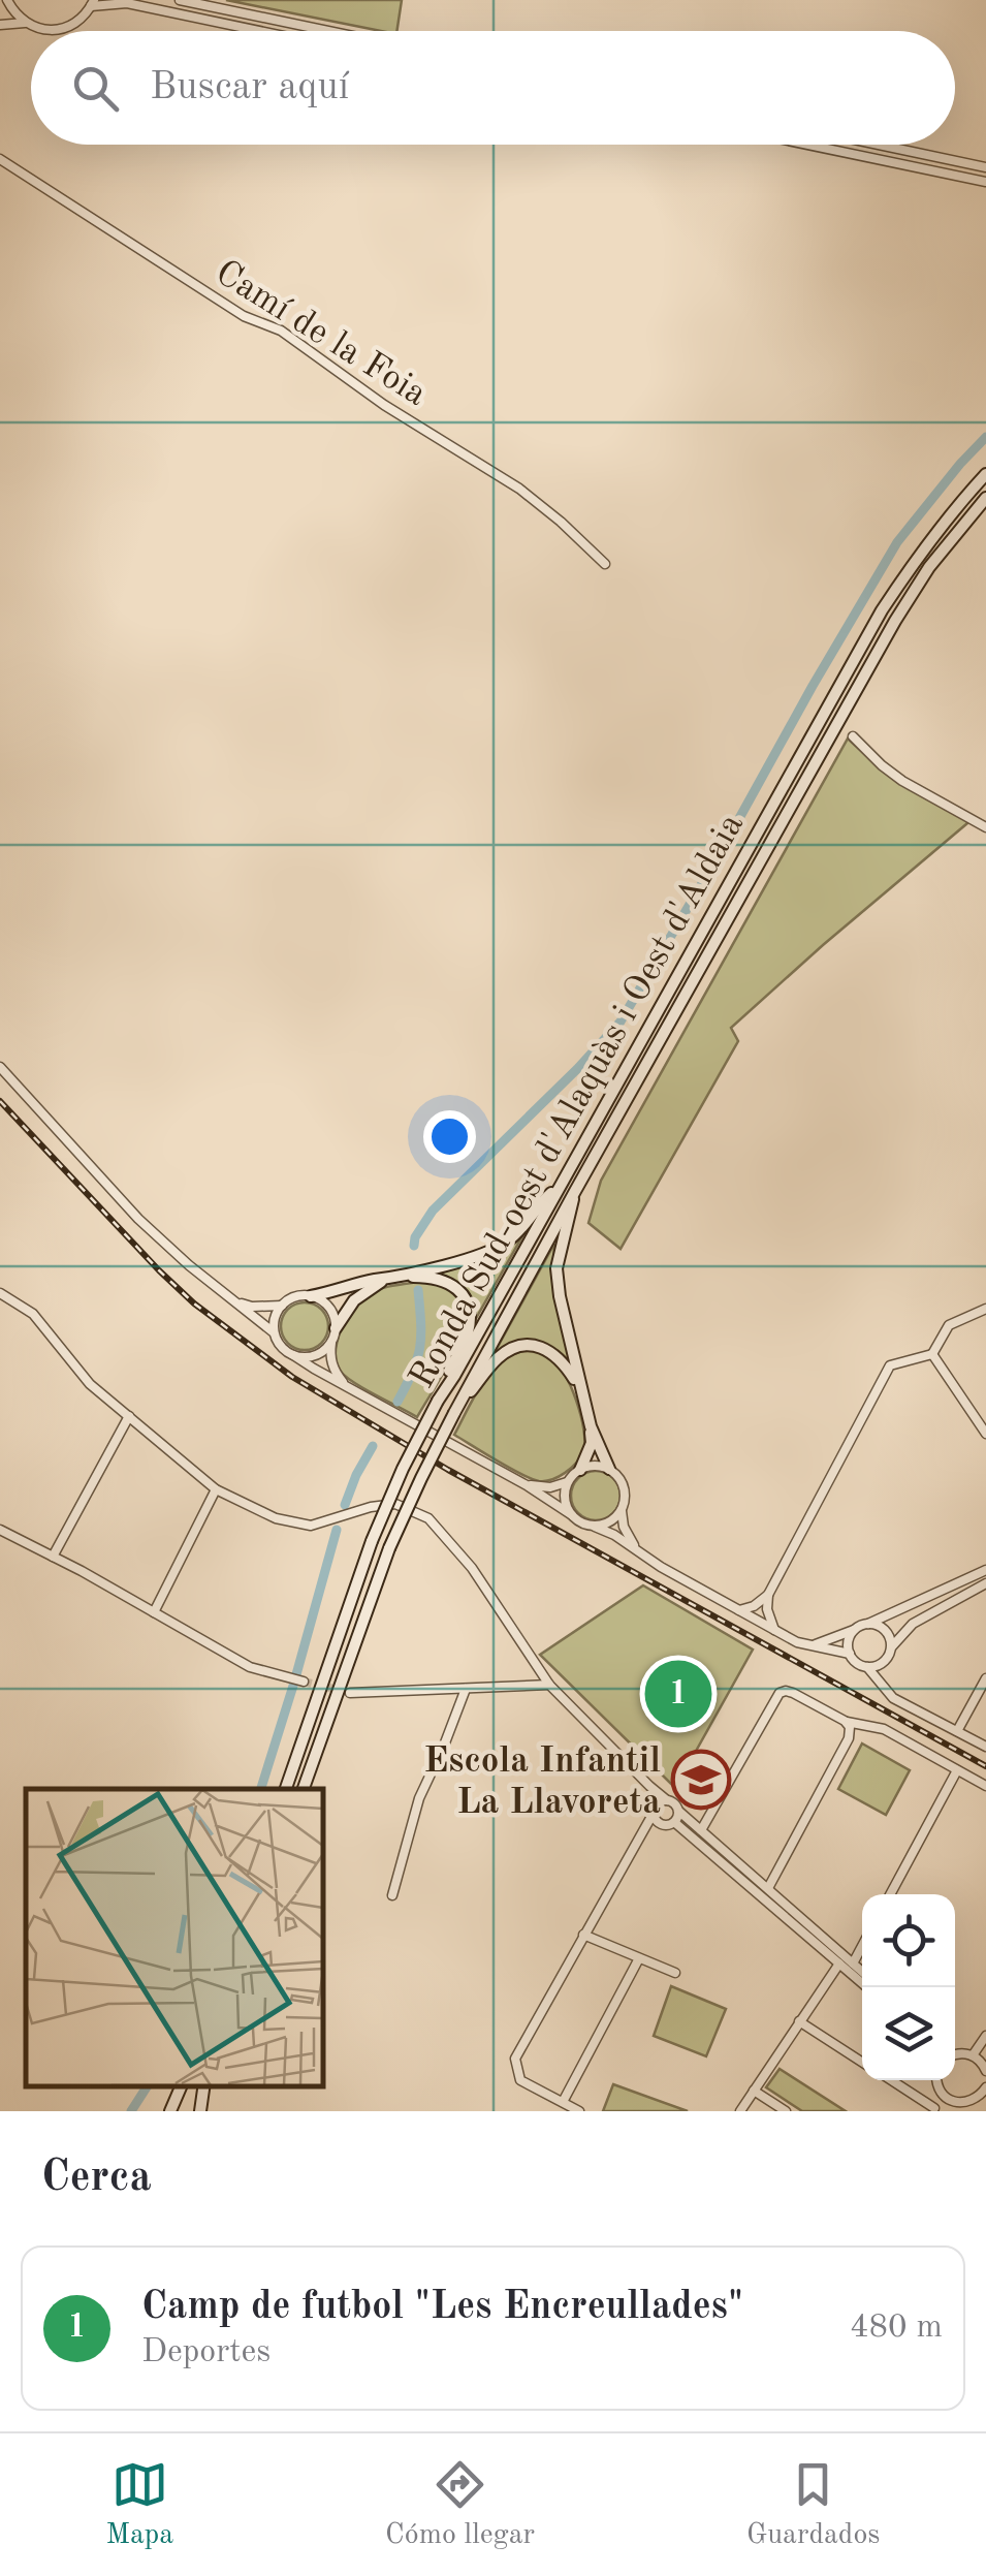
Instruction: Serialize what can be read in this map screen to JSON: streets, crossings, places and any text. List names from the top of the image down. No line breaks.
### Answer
{"streets":{"main road":["Ronda Sud-oest d'Alaquàs i Oest d'Aldaia"],"street":["Camí de la Foia"]},"places":{"school or university":["Escola Infantil La Llavoreta"]},"page":{"search":"Buscar aquí","pins":"1","heading":"Cerca","list":[{"mark":"1","name":"Camp de futbol \"Les Encreullades\"","note":"Deportes","value":"480 m"}],"nav":["Mapa","Cómo llegar","Guardados"]}}
